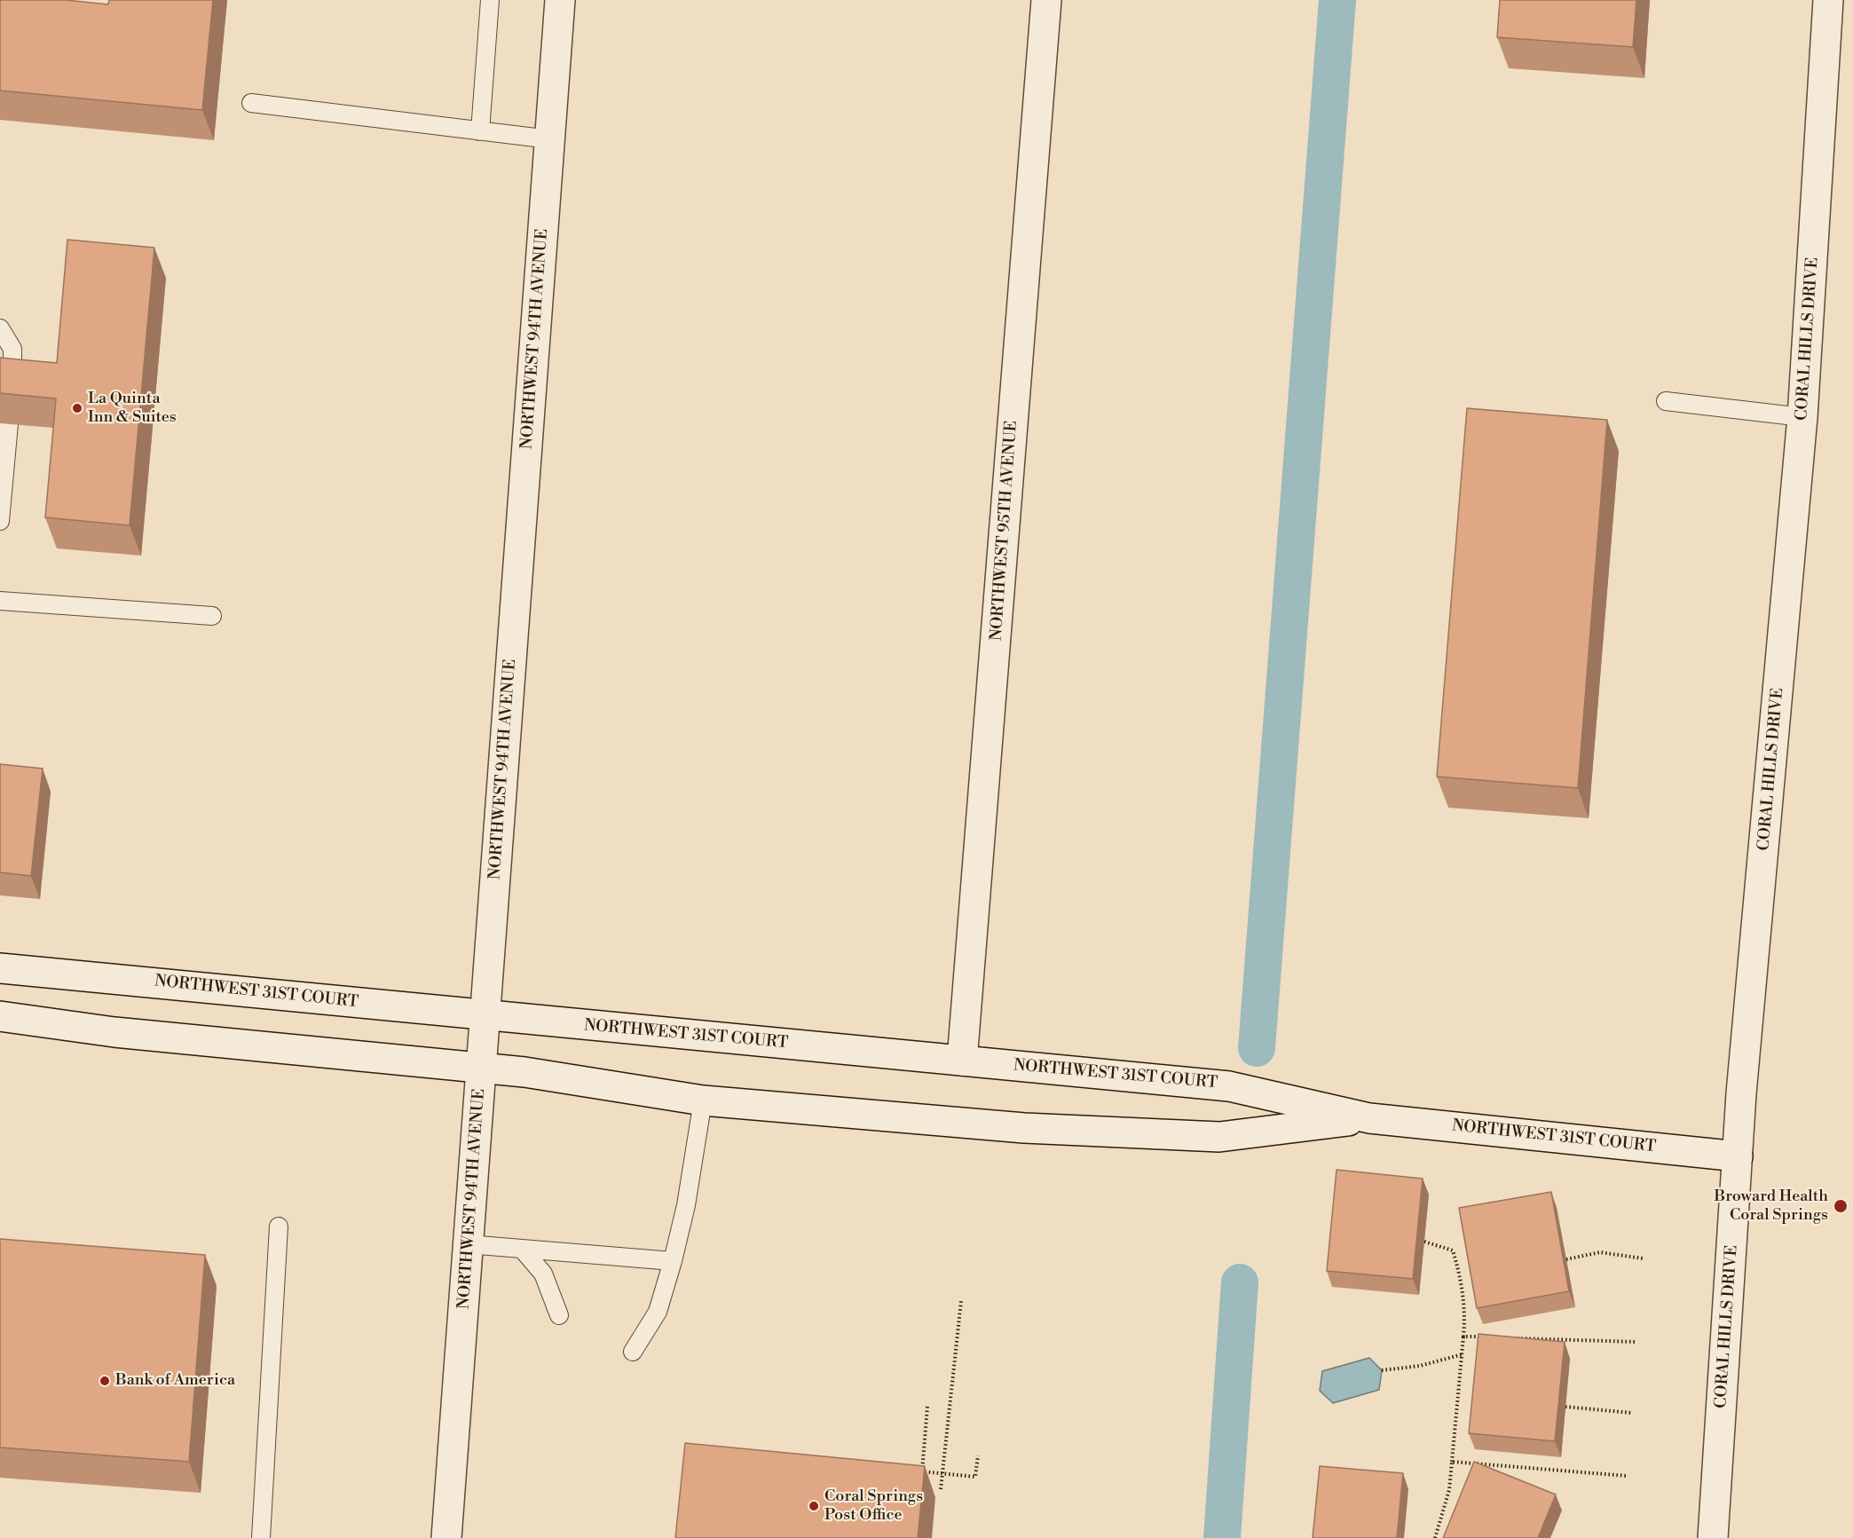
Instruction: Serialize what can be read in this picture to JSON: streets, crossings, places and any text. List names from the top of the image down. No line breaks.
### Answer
{"streets":{"street":["NORTHWEST 94TH AVENUE","CORAL HILLS DRIVE","NORTHWEST 95TH AVENUE","NORTHWEST 31ST COURT"]},"crossings":[["NORTHWEST 94TH AVENUE","NORTHWEST 31ST COURT"],["CORAL HILLS DRIVE","NORTHWEST 31ST COURT"],["NORTHWEST 95TH AVENUE","NORTHWEST 31ST COURT"]],"places":["La Quinta Inn & Suites","Broward Health Coral Springs","Bank of America","Coral Springs Post Office"]}
